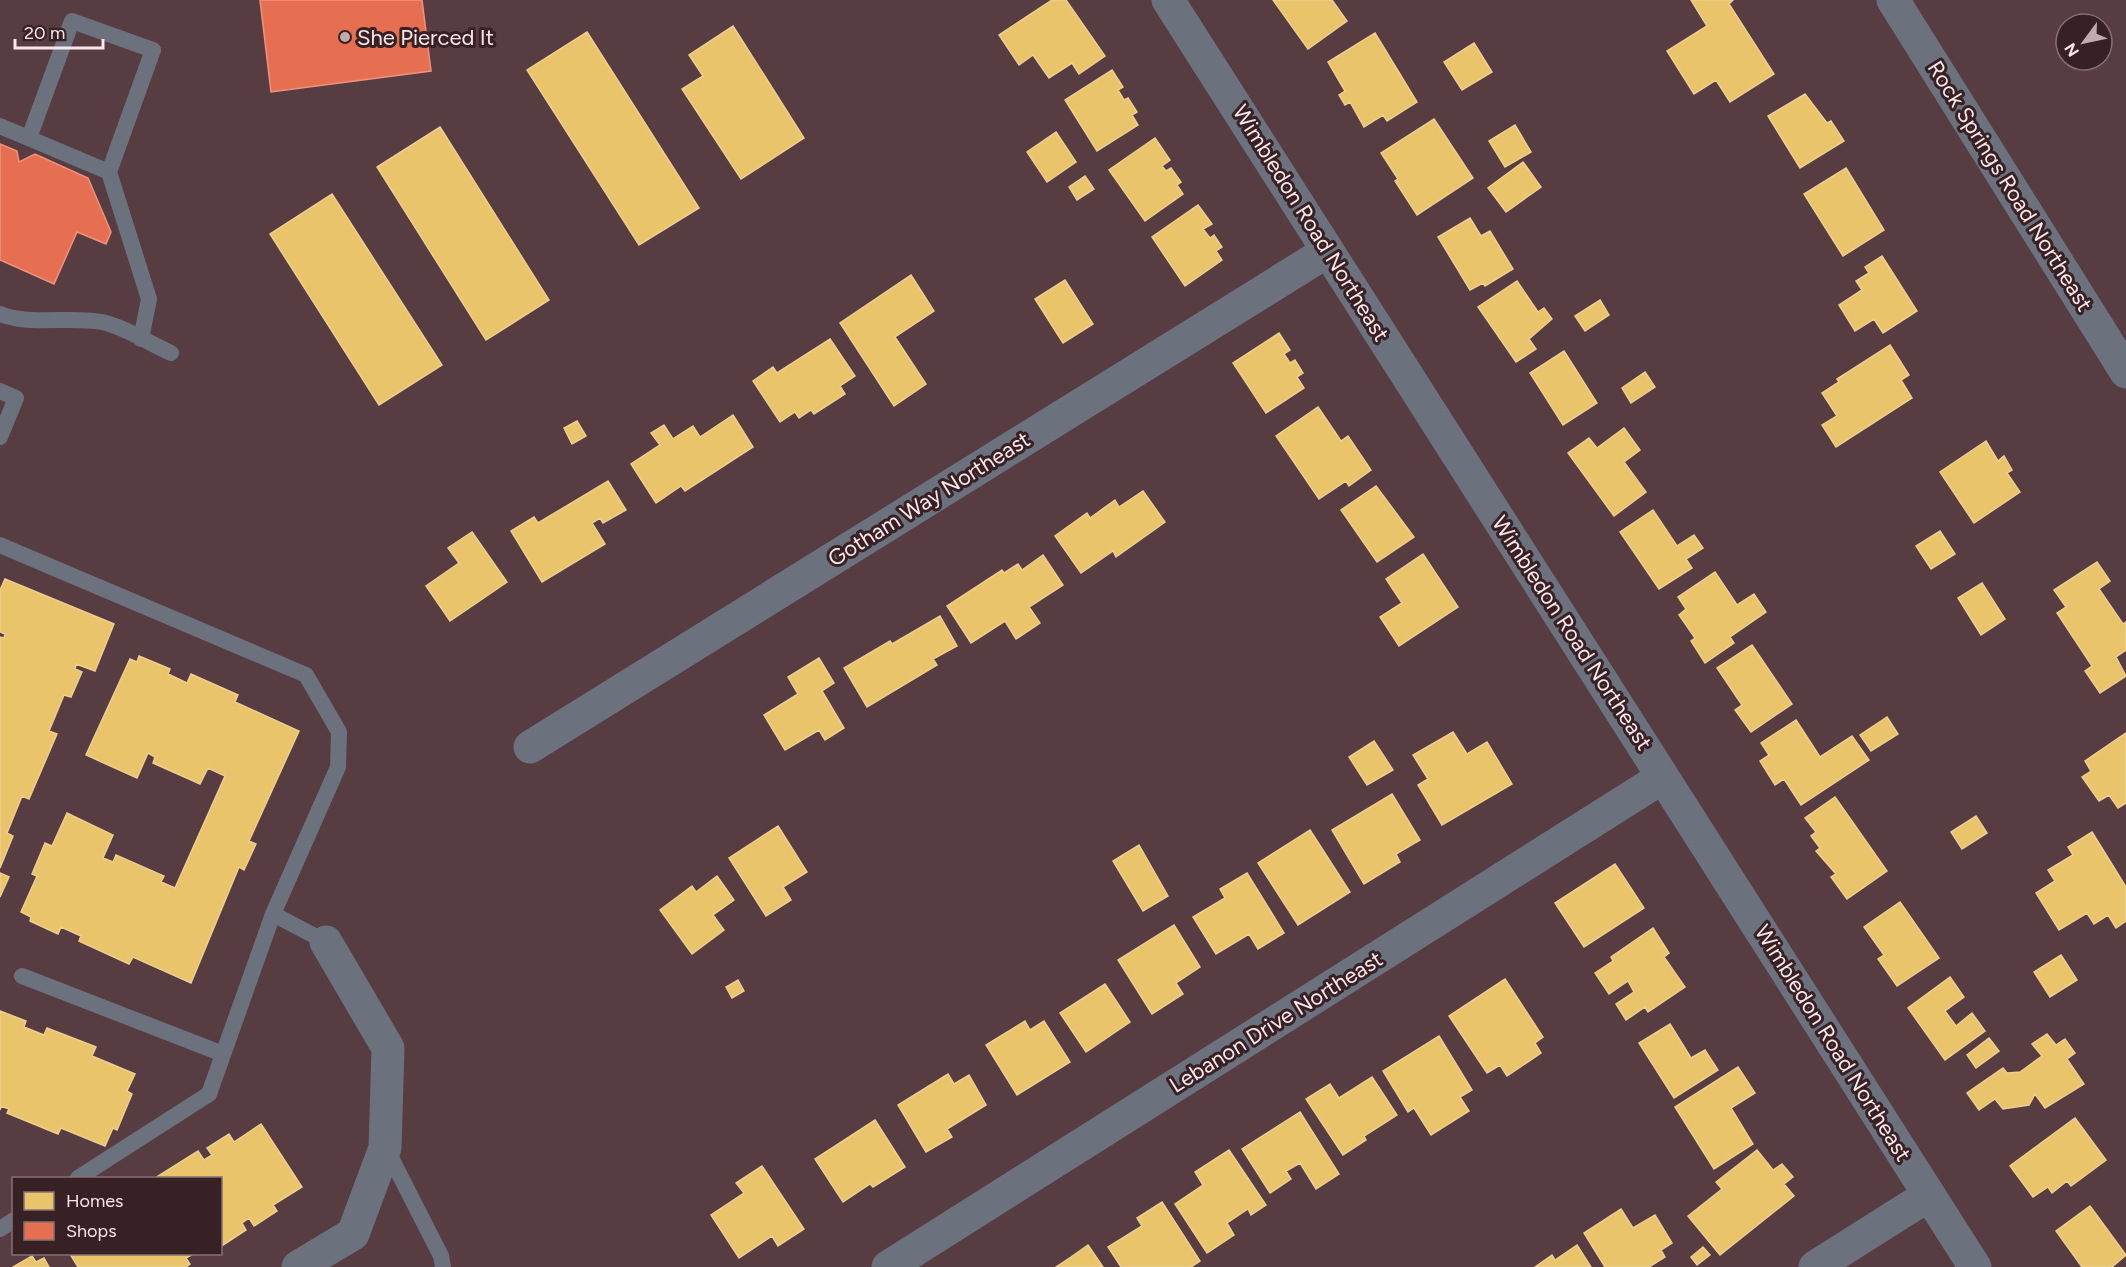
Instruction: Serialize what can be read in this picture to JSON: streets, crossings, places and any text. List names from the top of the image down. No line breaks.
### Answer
{"streets":{"street":["Rock Springs Road Northeast","Wimbledon Road Northeast","Gotham Way Northeast","Lebanon Drive Northeast"]},"crossings":[["Wimbledon Road Northeast","Gotham Way Northeast"],["Wimbledon Road Northeast","Lebanon Drive Northeast"]],"places":["She Pierced It"],"legend":["Homes","Shops"],"scale_bar":"20 m","north":"bottom left"}
